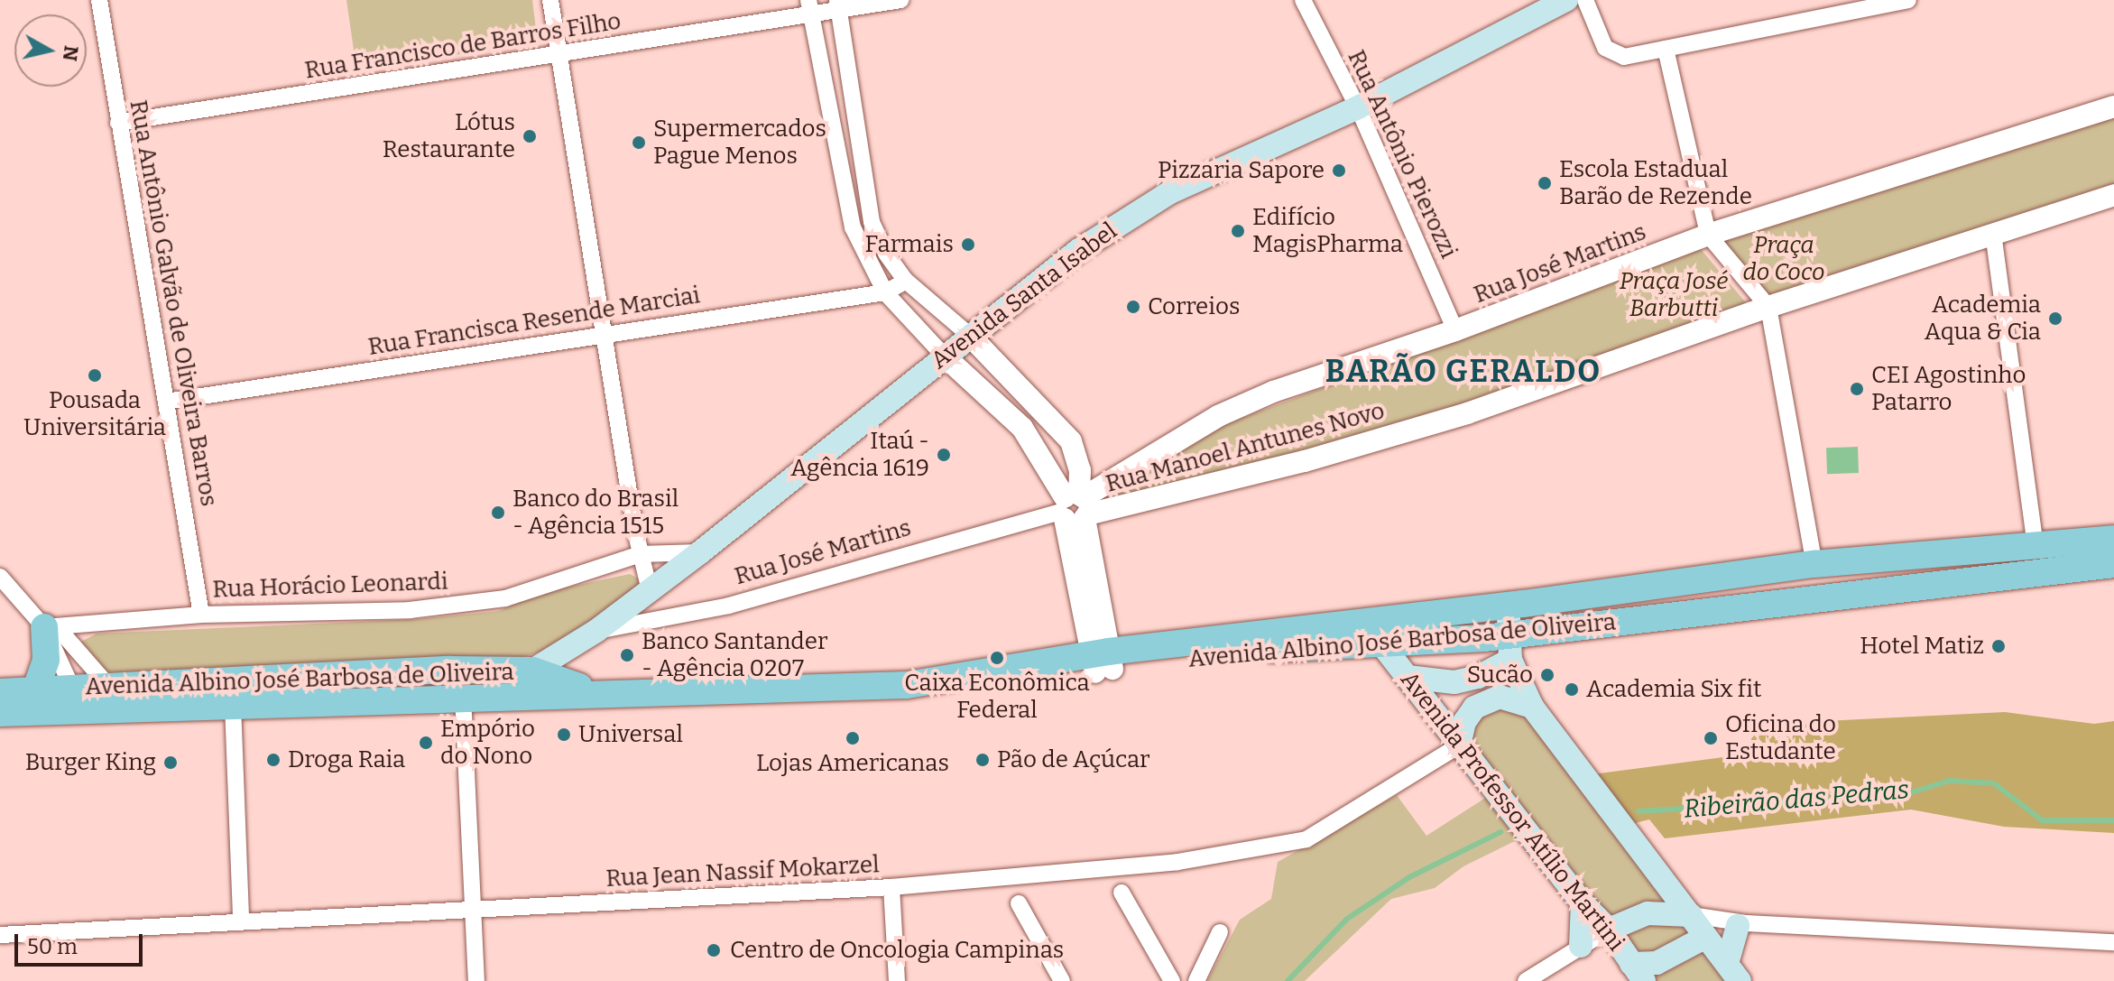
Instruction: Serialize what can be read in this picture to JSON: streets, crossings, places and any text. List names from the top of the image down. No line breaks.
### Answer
{"streets":{"main road":["Avenida Santa Isabel","Avenida Albino José Barbosa de Oliveira","Avenida Professor Atílio Martini"],"street":["Rua Francisco de Barros Filho","Rua Antônio Pierozzi","Rua José Martins","Rua Antônio Galvão de Oliveira Barros","Rua Francisca Resende Marciai","Rua Manoel Antunes Novo","Rua Horácio Leonardi","Rua Jean Nassif Mokarzel"]},"crossings":[["Rua Francisco de Barros Filho","Rua Antônio Galvão de Oliveira Barros"],["Rua Antônio Pierozzi","Rua José Martins"],["Rua Antônio Pierozzi","Avenida Santa Isabel"],["Rua José Martins","Avenida Santa Isabel"],["Rua José Martins","Rua Manoel Antunes Novo"],["Avenida Santa Isabel","Rua Horácio Leonardi"],["Avenida Santa Isabel","Avenida Albino José Barbosa de Oliveira"],["Rua Antônio Galvão de Oliveira Barros","Rua Francisca Resende Marciai"],["Rua Antônio Galvão de Oliveira Barros","Rua Horácio Leonardi"],["Avenida Albino José Barbosa de Oliveira","Avenida Professor Atílio Martini"],["Avenida Professor Atílio Martini","Rua Jean Nassif Mokarzel"]],"districts":["BARÃO GERALDO"],"water":["Ribeirão das Pedras"],"parks":["Praça do Coco","Praça José Barbutti"],"places":["Lótus Restaurante","Supermercados Pague Menos","Pizzaria Sapore","Escola Estadual Barão de Rezende","Edifício MagisPharma","Farmais","Correios","Academia Aqua & Cia","Pousada Universitária","CEI Agostinho Patarro","Itaú - Agência 1619","Banco do Brasil - Agência 1515","Hotel Matiz","Banco Santander - Agência 0207","Caixa Econômica Federal","Sucão","Academia Six fit","Universal","Lojas Americanas","Oficina do Estudante","Empório do Nono","Droga Raia","Pão de Açúcar","Burger King","Centro de Oncologia Campinas"],"scale_bar":"50 m","north":"right"}
